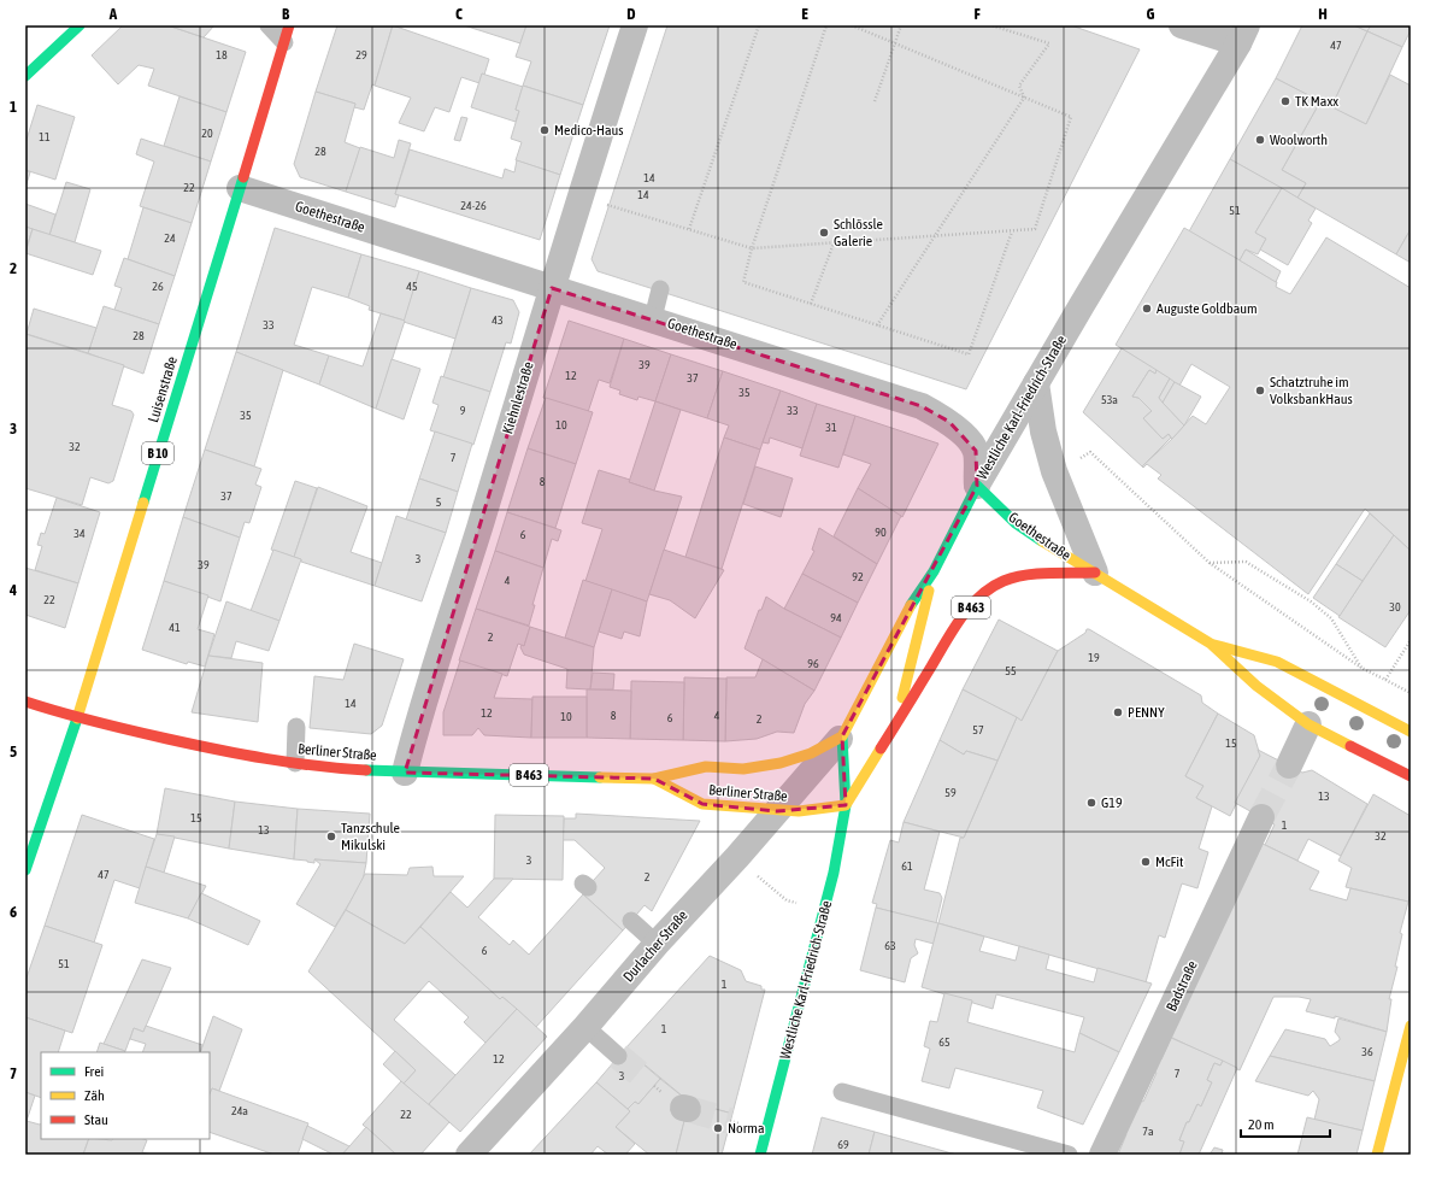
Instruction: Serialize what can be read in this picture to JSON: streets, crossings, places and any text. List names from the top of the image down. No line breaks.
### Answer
{"streets":{"main road":["Goethestraße","Luisenstraße","Westliche Karl-Friedrich-Straße","B 10","B 463","Berliner Straße"],"street":["Kiehnlestraße","Durlacher Straße","Badstraße"]},"crossings":[["Goethestraße","Luisenstraße"],["Goethestraße","Kiehnlestraße"],["Goethestraße","Westliche Karl-Friedrich-Straße"],["Goethestraße","B 463"],["Luisenstraße","Berliner Straße"],["Kiehnlestraße","Berliner Straße"],["Westliche Karl-Friedrich-Straße","B 463"],["Westliche Karl-Friedrich-Straße","Berliner Straße"],["Westliche Karl-Friedrich-Straße","Durlacher Straße"],["Berliner Straße","Durlacher Straße"]],"places":["TK Maxx","Medico-Haus","Woolworth","Schlössle Galerie","Auguste Goldbaum","Schatztruhe im VolksbankHaus","PENNY","G19","Tanzschule Mikulski","McFit","Norma"],"house_numbers":["47","18","29","20","11","28","14","22","14","24-26","51","24","26","45","43","33","28","39","12","37","35","53a","9","33","35","10","31","32","7","8","37","5","90","34","6","3","39","92","4","22","30","94","41","2","19","96","55","14","12","8","4","10","6","2","57","15","59","13","15","1","13","32","3","61","47","2","63","6","51","1","1","65","36","12","7","3","24a","22","7a","69"],"legend":["Frei","Zäh","Stau"],"scale_bar":"20 m","grid":{"columns":["A","B","C","D","E","F","G","H"],"rows":["1","2","3","4","5","6","7"]}}
